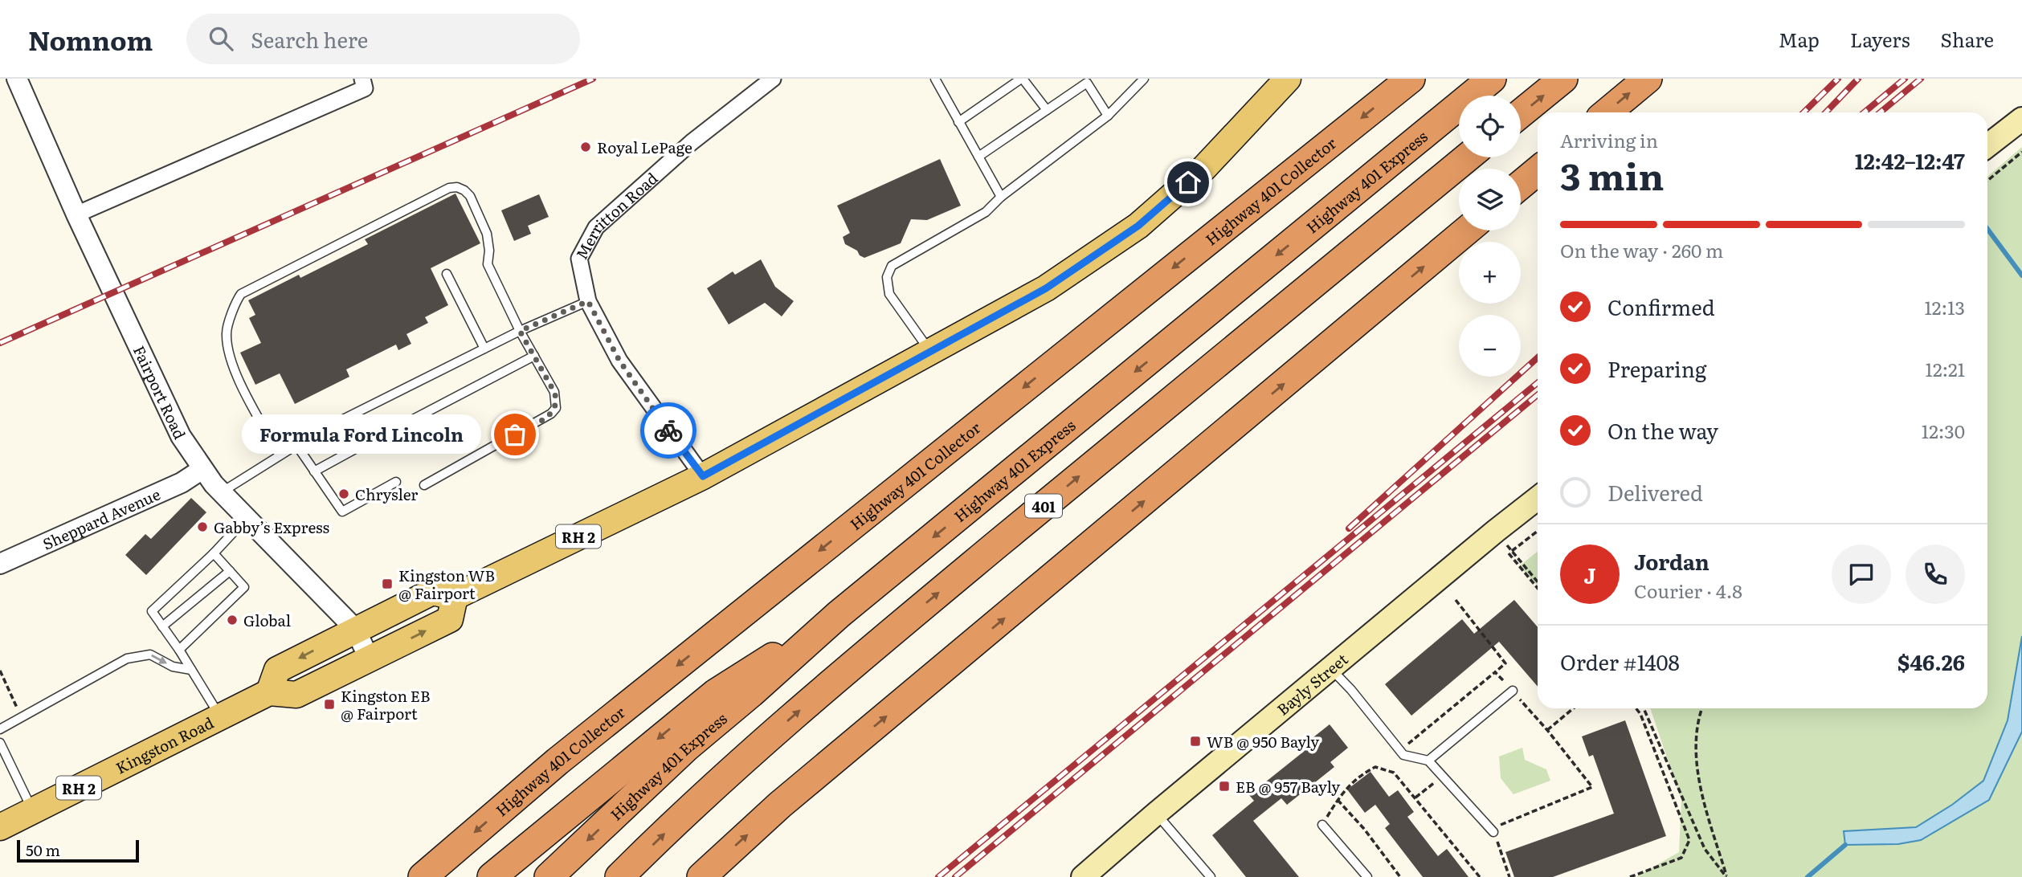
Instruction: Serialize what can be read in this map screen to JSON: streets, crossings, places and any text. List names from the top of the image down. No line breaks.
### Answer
{"streets":{"highway":["Highway 401 Express","Highway 401 Collector","401"],"main road":["RH 2","Bayly Street","Kingston Road"],"street":["Merritton Road","Fairport Road","Sheppard Avenue"]},"crossings":[["Merritton Road","RH 2"],["Fairport Road","Sheppard Avenue"]],"places":{"other":["Royal LePage","Formula Ford Lincoln","Chrysler","Gabby’s Express","Global"],"transit":["Kingston WB @ Fairport","Kingston EB @ Fairport","WB @ 950 Bayly","EB @ 957 Bayly"]},"scale_bar":"50 m","page":{"header":"Nomnom","search":"Search here","nav":["Map","Layers","Share"],"map_buttons":["+","−"],"heading":["3 min","Arriving in","12:42–12:47"],"panel":["Jordan","Courier · 4.8","Order #1408","$46.26"],"bar":"On the way · 260 m","list":[["Confirmed","12:13"],["Preparing","12:21"],["On the way","12:30"],"Delivered"],"bubble":"Formula Ford Lincoln","round":"J","scale":"50 m"}}
